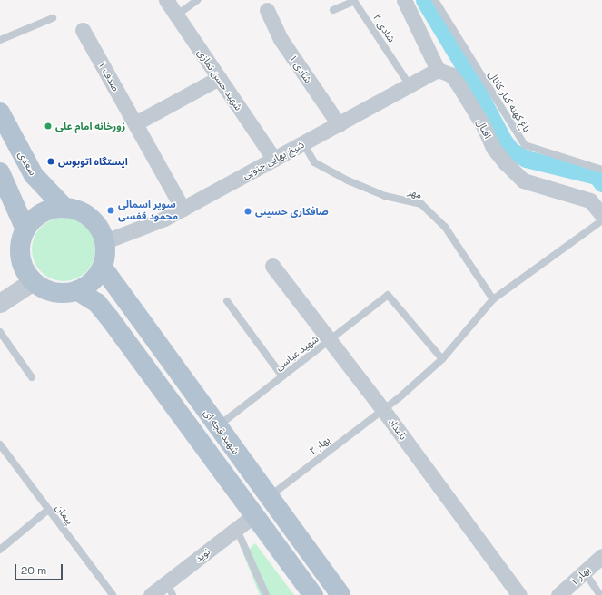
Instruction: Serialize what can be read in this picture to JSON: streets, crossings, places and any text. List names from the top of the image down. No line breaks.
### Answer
{"streets":{"main road":["سعدی","شهید قجه ای"],"street":["شادی ۱","صدف ۱","شهید حسن نمازی","اقبال","شیخ بهایی جنوبی","بامداد","نوید","بهار ۱"],"lane":["شادی ۲","باغ کهنه کنار کانال","مهر","شهید عباسی","بهار ۲","پیمان"]},"crossings":[["شادی ۲","شیخ بهایی جنوبی"],["شادی ۱","شیخ بهایی جنوبی"],["صدف ۱","شیخ بهایی جنوبی"],["شهید حسن نمازی","شیخ بهایی جنوبی"],["اقبال","شیخ بهایی جنوبی"],["شیخ بهایی جنوبی","سعدی"],["شیخ بهایی جنوبی","مهر"],["شیخ بهایی جنوبی","شهید قجه ای"],["سعدی","شهید قجه ای"],["شهید عباسی","بامداد"],["شهید عباسی","شهید قجه ای"],["بامداد","بهار ۲"],["شهید قجه ای","بهار ۲"]],"places":["زورخانه امام علی","ایستگاه اتوبوس","سوپر اسمالی محمود قفسی","صافکاری حسینی"],"scale_bar":"20 m"}
